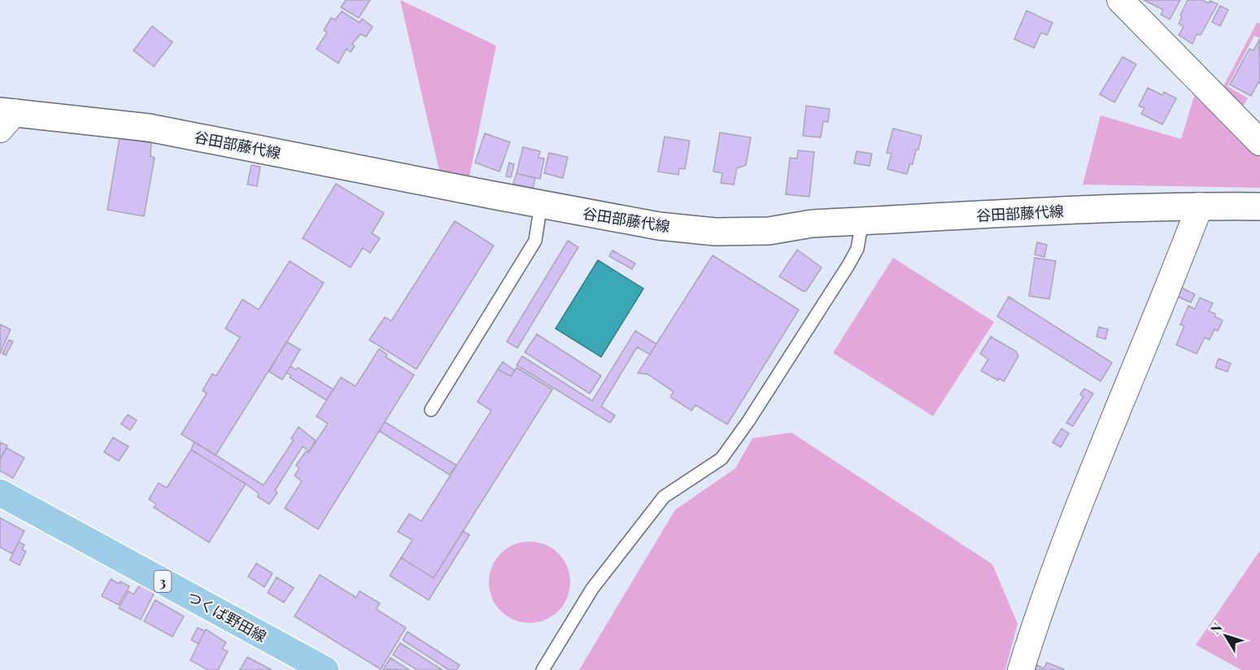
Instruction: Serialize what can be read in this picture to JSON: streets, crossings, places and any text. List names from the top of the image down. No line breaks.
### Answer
{"streets":{"main road":["谷田部藤代線","3","つくば野田線"]},"north":"top left"}
